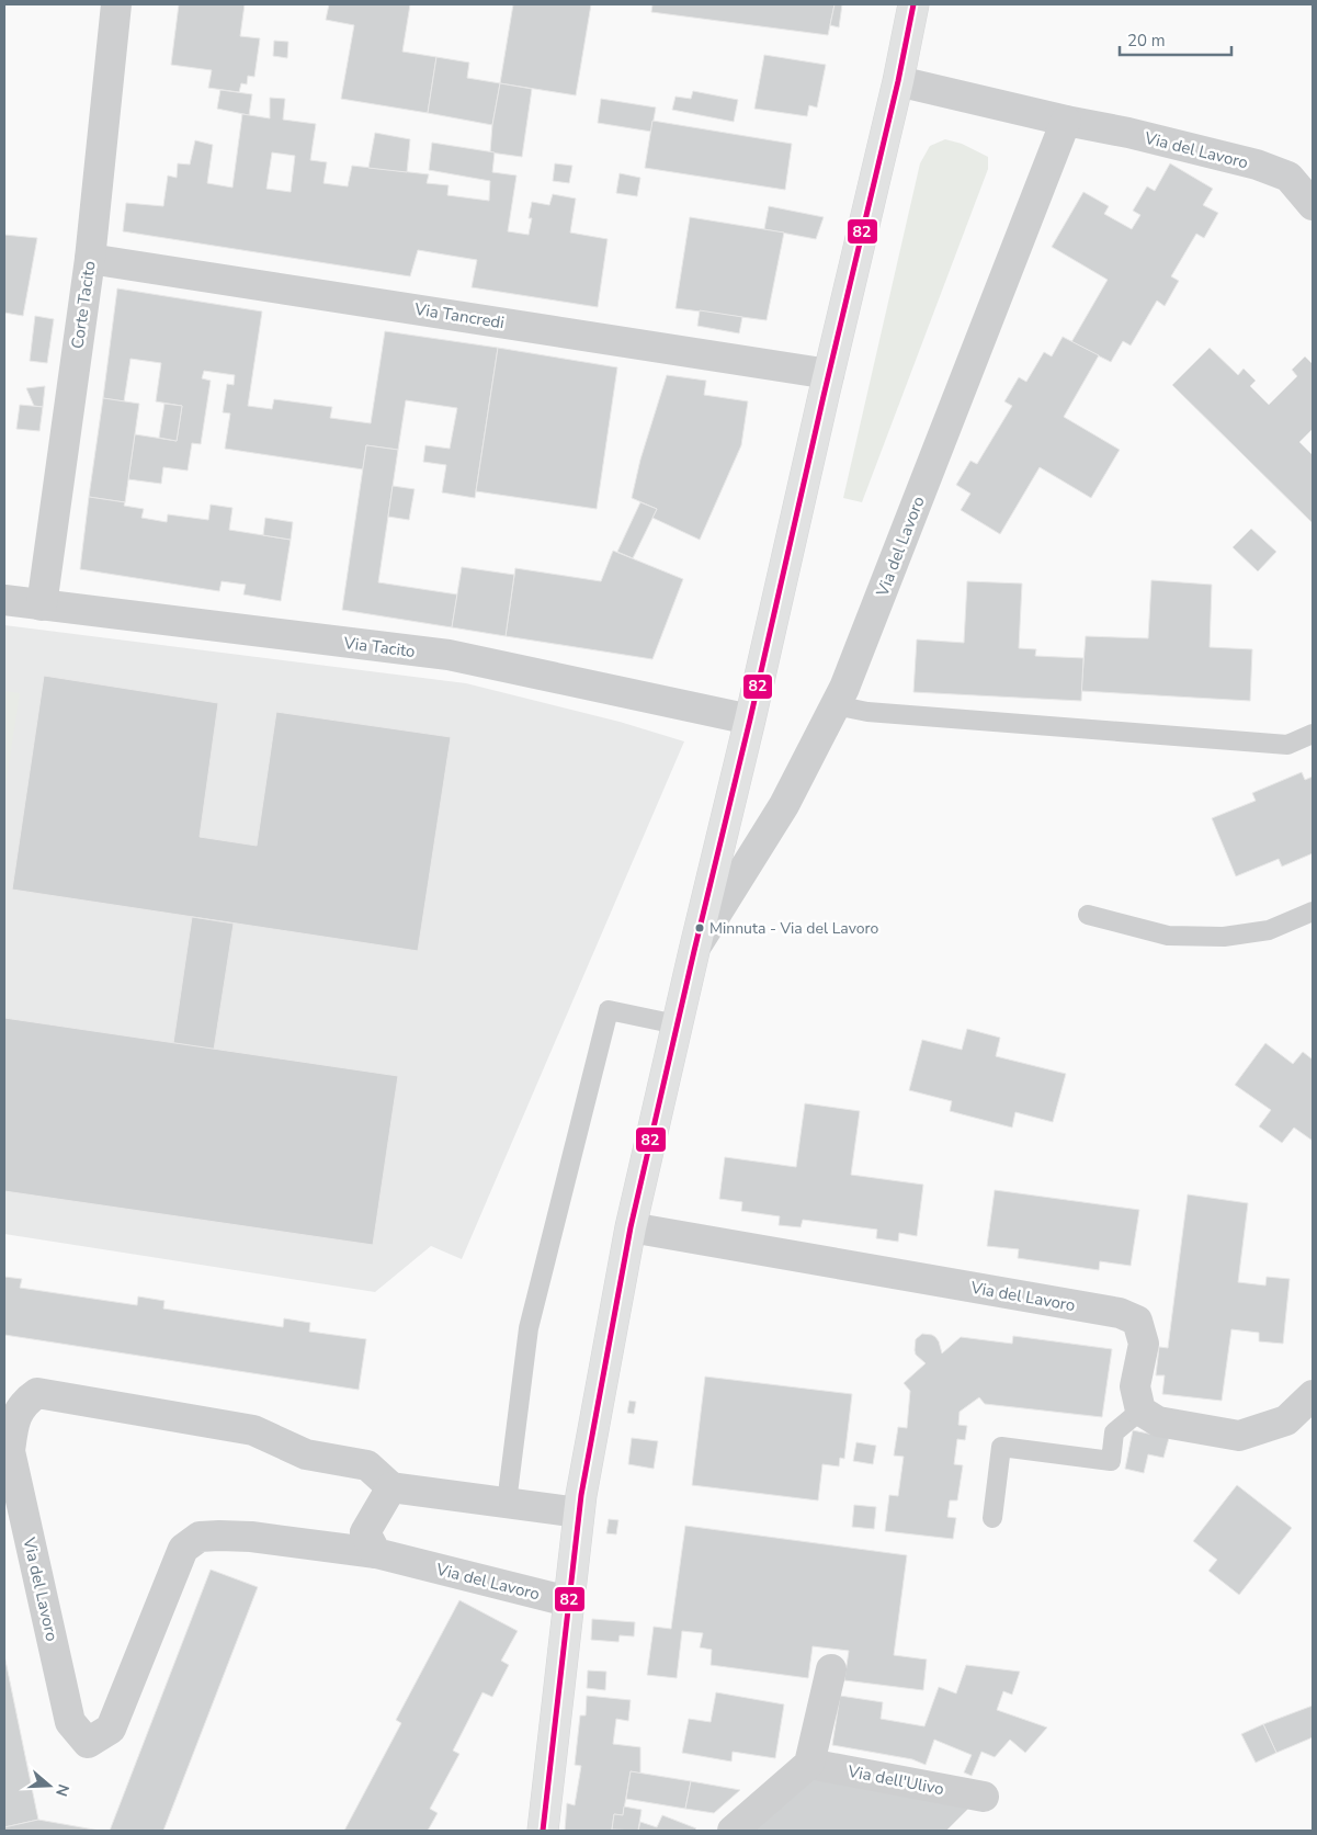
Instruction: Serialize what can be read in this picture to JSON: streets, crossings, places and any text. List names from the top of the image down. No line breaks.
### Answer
{"streets":{"street":["Via del Lavoro","Corte Tacito","Via Tancredi","Via Tacito","Via dell'Ulivo"]},"crossings":[["Via del Lavoro","Via Tancredi"],["Via del Lavoro","Via Tacito"],["Corte Tacito","Via Tancredi"],["Corte Tacito","Via Tacito"]],"places":["Minnuta - Via del Lavoro"],"lines":["transit line 82"],"scale_bar":"20 m","north":"right"}
